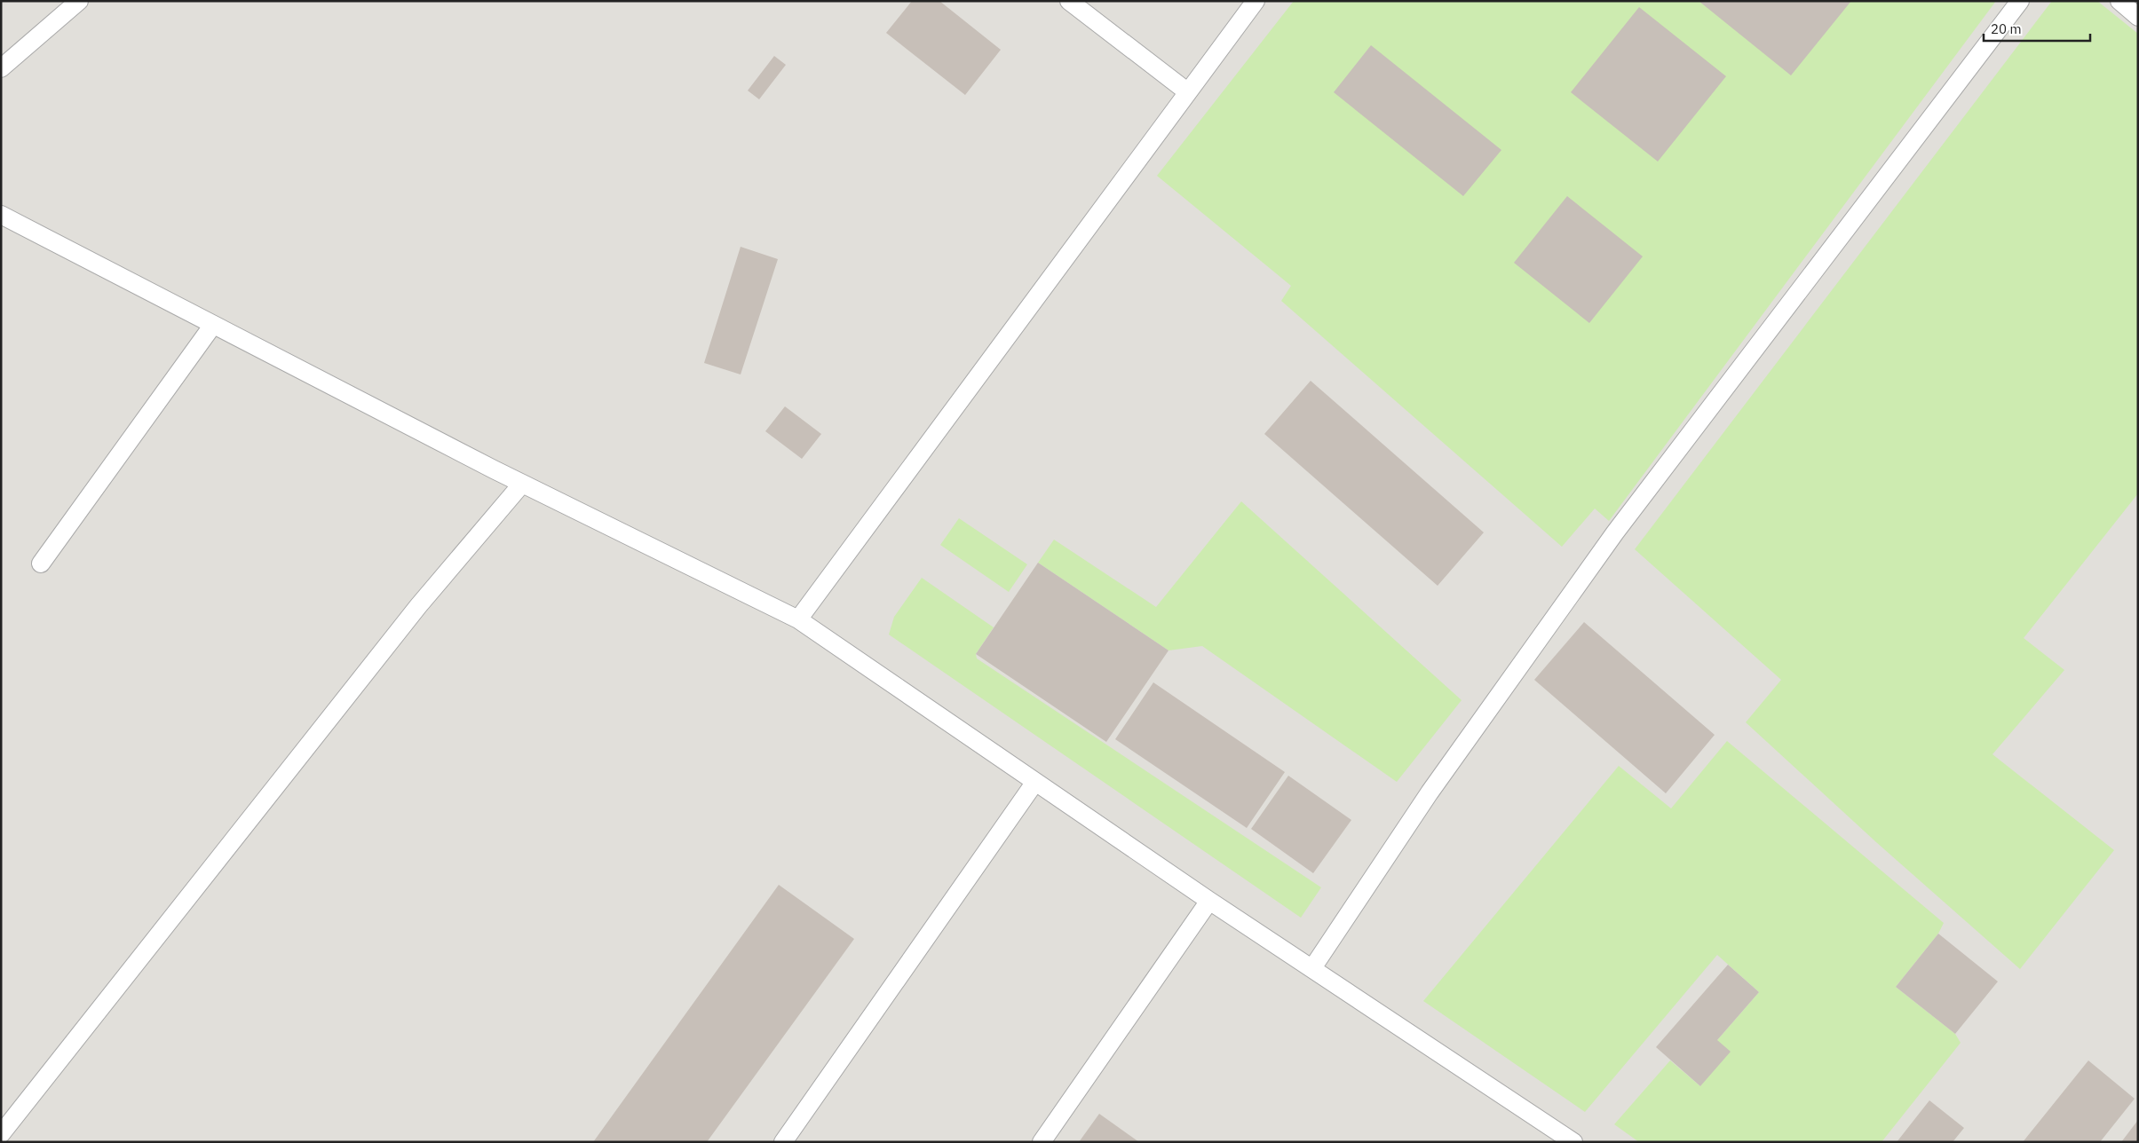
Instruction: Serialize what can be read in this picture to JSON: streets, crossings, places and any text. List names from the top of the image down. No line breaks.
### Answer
{"scale_bar":"20 m"}
